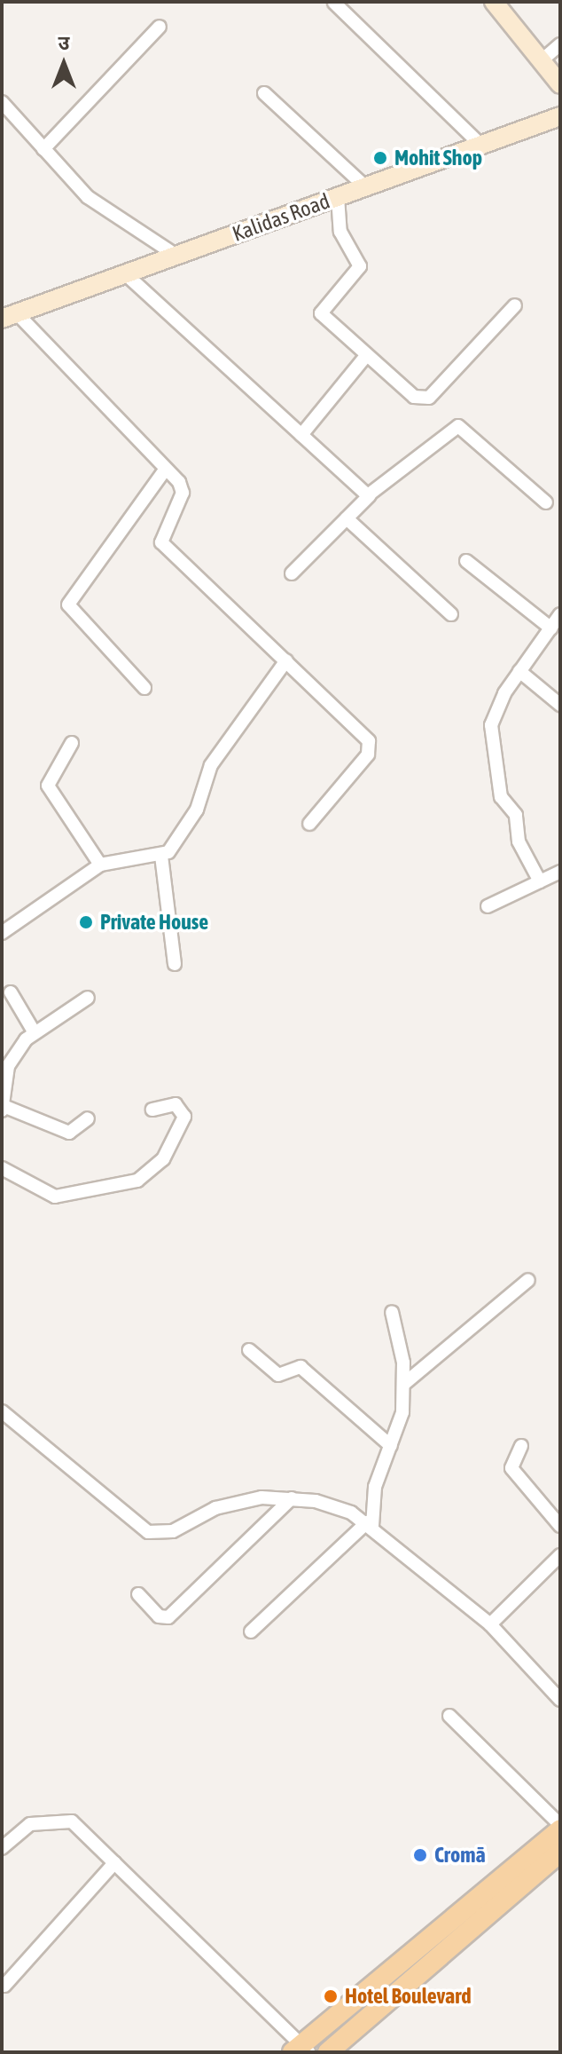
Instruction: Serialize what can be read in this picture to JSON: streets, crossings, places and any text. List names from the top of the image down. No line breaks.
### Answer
{"streets":{"street":["Kalidas Road"]},"places":["Mohit Shop","Private House","Cromā","Hotel Boulevard"],"north":"top"}
